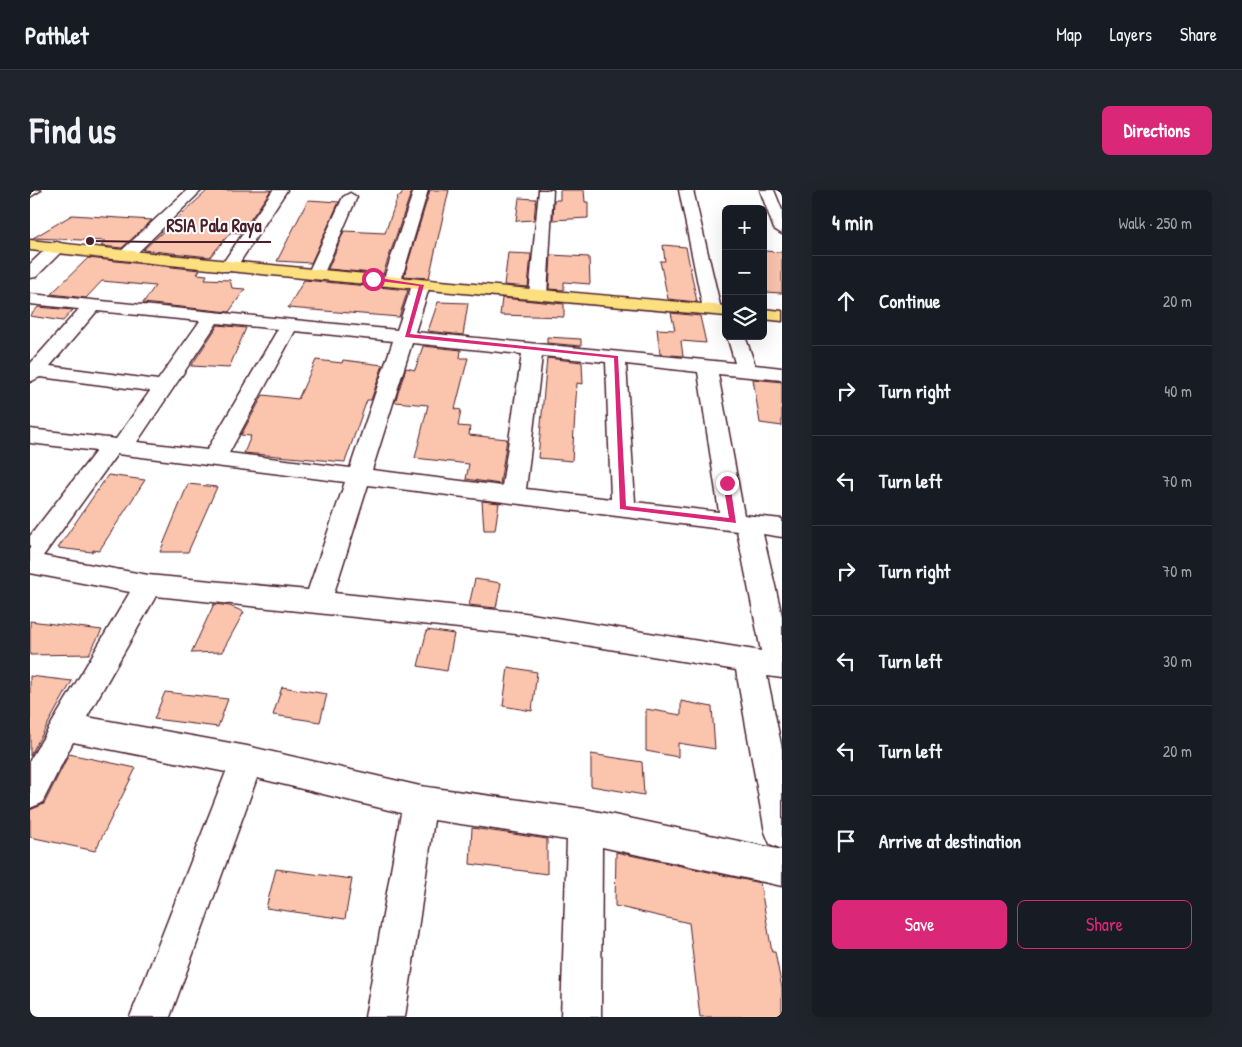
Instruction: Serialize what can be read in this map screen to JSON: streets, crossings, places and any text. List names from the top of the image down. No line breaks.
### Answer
{"places":["RSIA Pala Raya"],"page":{"header":"Pathlet","nav":["Map","Layers","Share"],"buttons":["Directions",["Save","Share"]],"title":"Find us","heading":["4 min","Walk · 250 m"],"map_buttons":["+","−"],"list":[["Continue","20 m"],["Turn right","40 m"],["Turn left","70 m"],["Turn right","70 m"],["Turn left","30 m"],["Turn left","20 m"],"Arrive at destination"]}}
